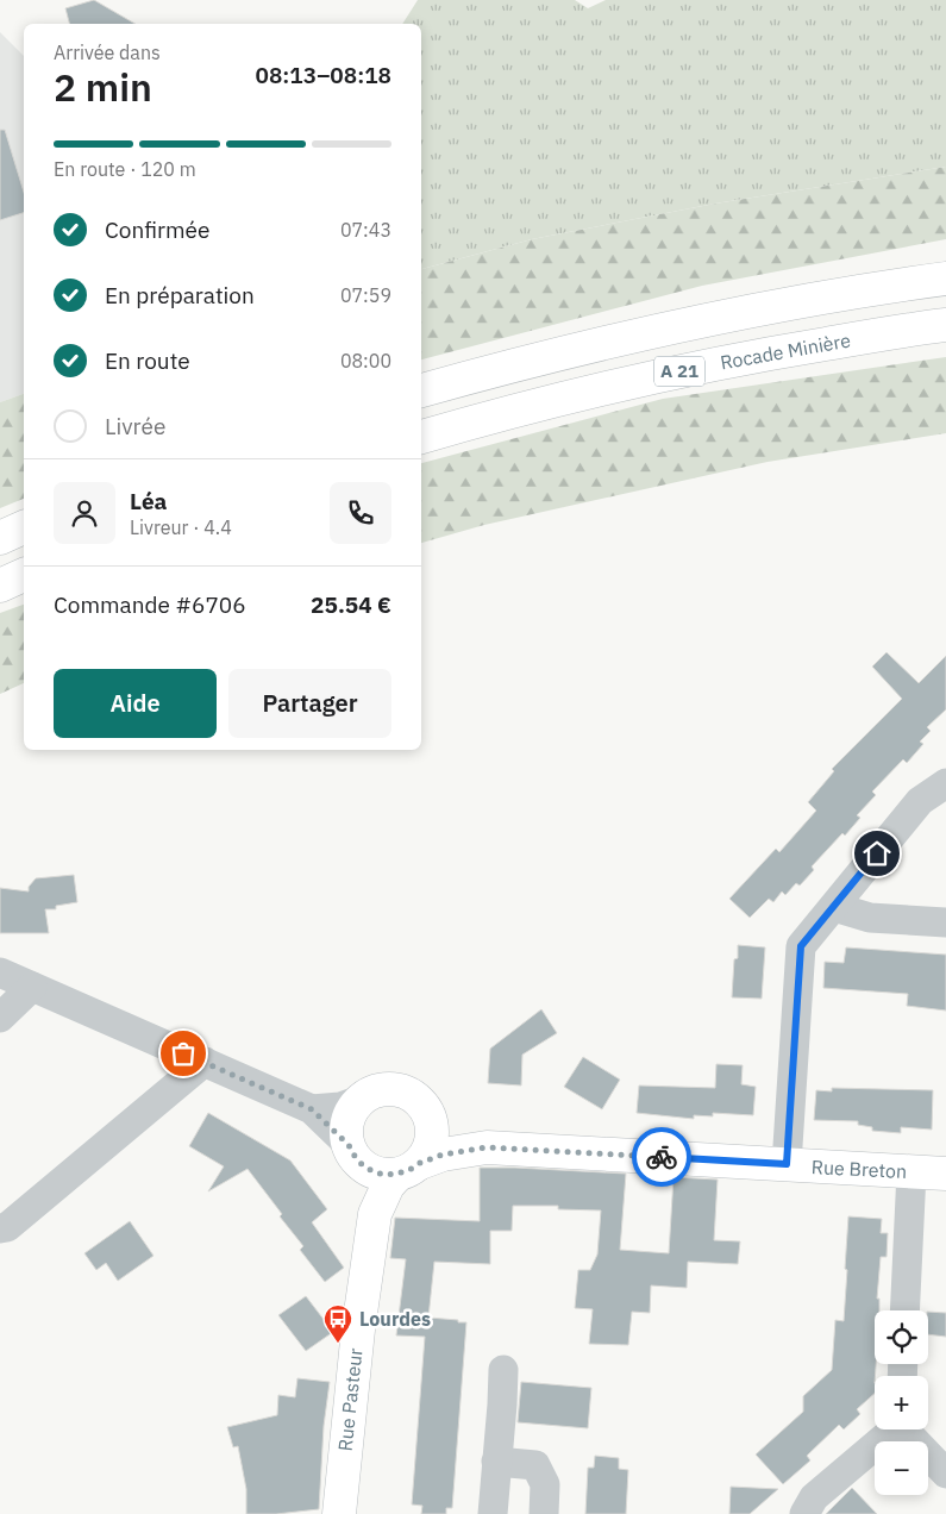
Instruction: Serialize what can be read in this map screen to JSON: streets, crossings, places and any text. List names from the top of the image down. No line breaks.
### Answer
{"streets":{"main road":["Rocade Minière","A 21","Rue Breton","Rue Pasteur"]},"crossings":[["Rue Breton","Rue Pasteur"]],"places":{"bus stop":["Lourdes"]},"page":{"heading":["2 min","Arrivée dans","08:13–08:18"],"panel":["Léa","Livreur · 4.4","Commande #6706","25.54 €"],"bar":"En route · 120 m","list":[["Confirmée","07:43"],["En préparation","07:59"],["En route","08:00"],"Livrée"],"buttons":["Aide","Partager"],"map_buttons":["+","−"]}}
